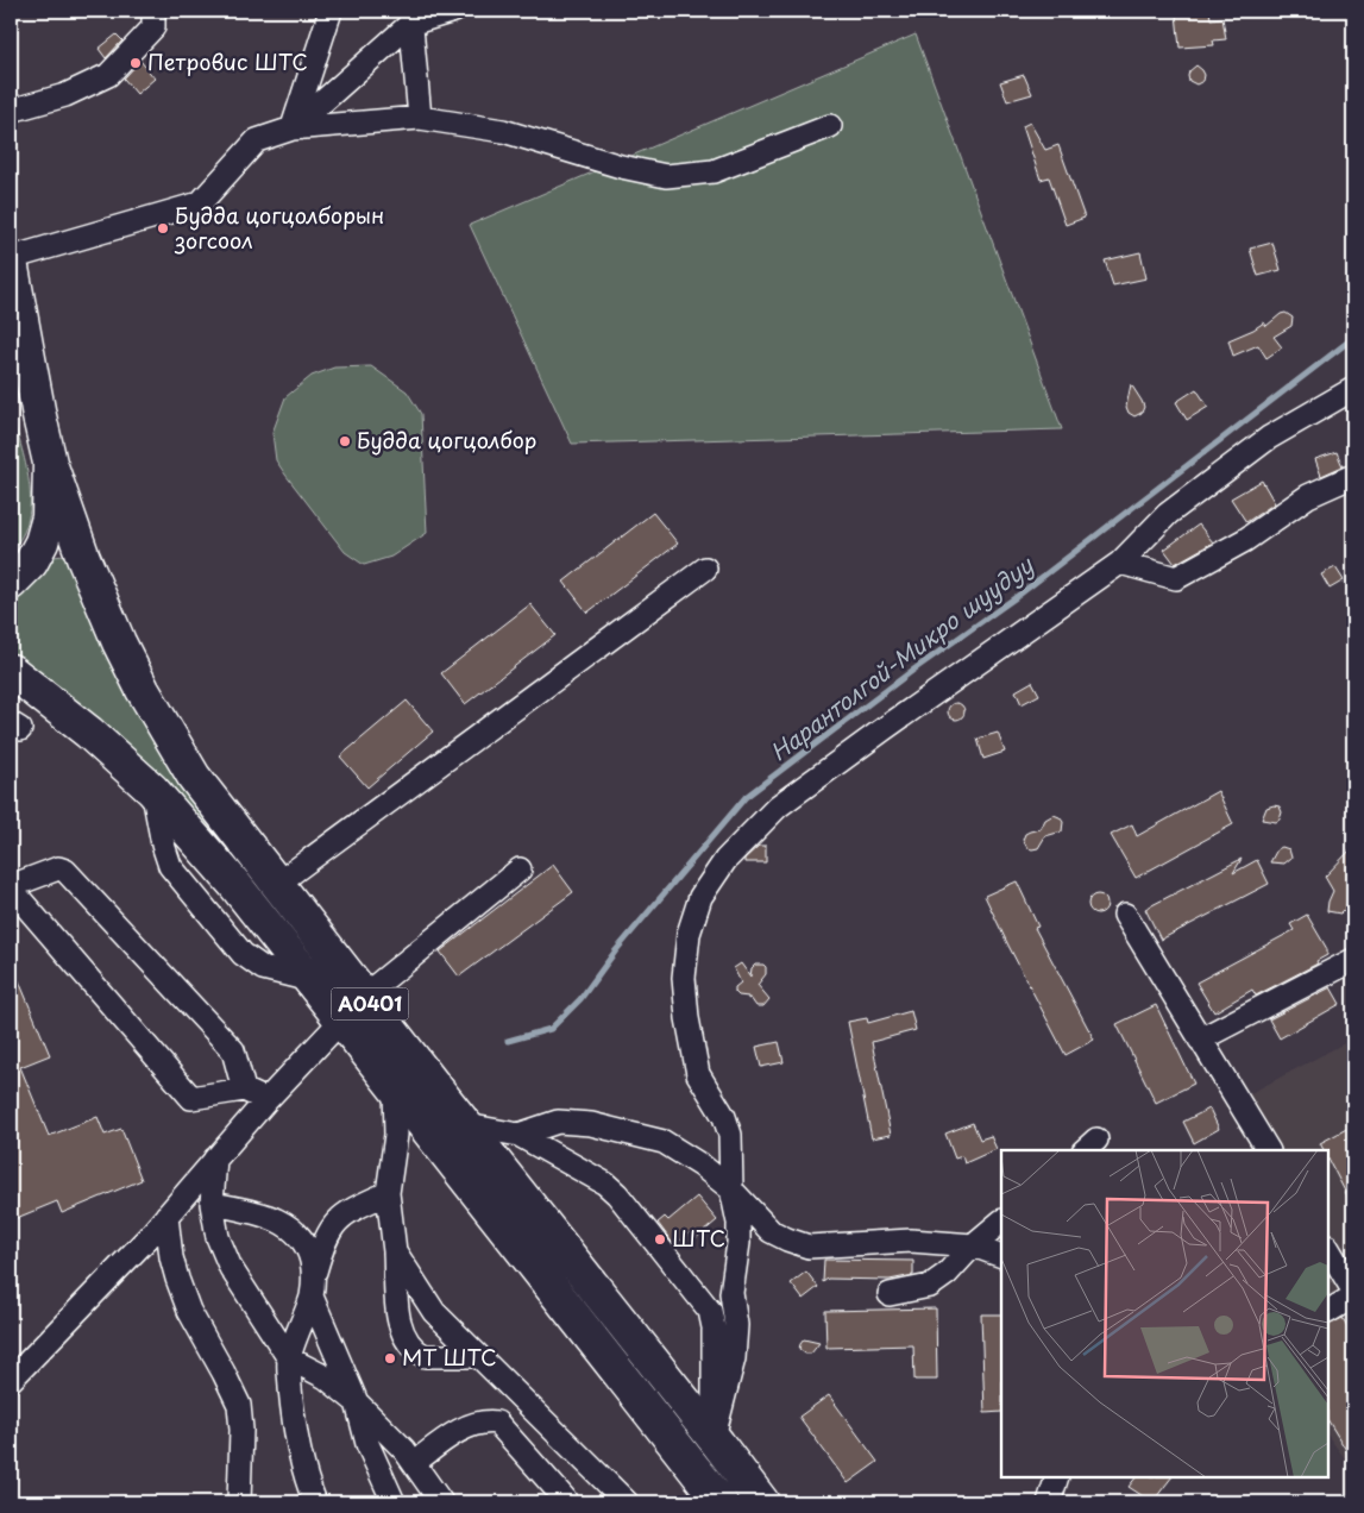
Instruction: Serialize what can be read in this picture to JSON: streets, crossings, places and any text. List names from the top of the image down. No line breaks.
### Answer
{"streets":{"highway":["A0401"]},"water":["Нарантолгой-Микро шуудуу"],"places":["Петровис ШТС","Будда цогцолборын зогсоол","Будда цогцолбор","ШТС","МТ ШТС"]}
